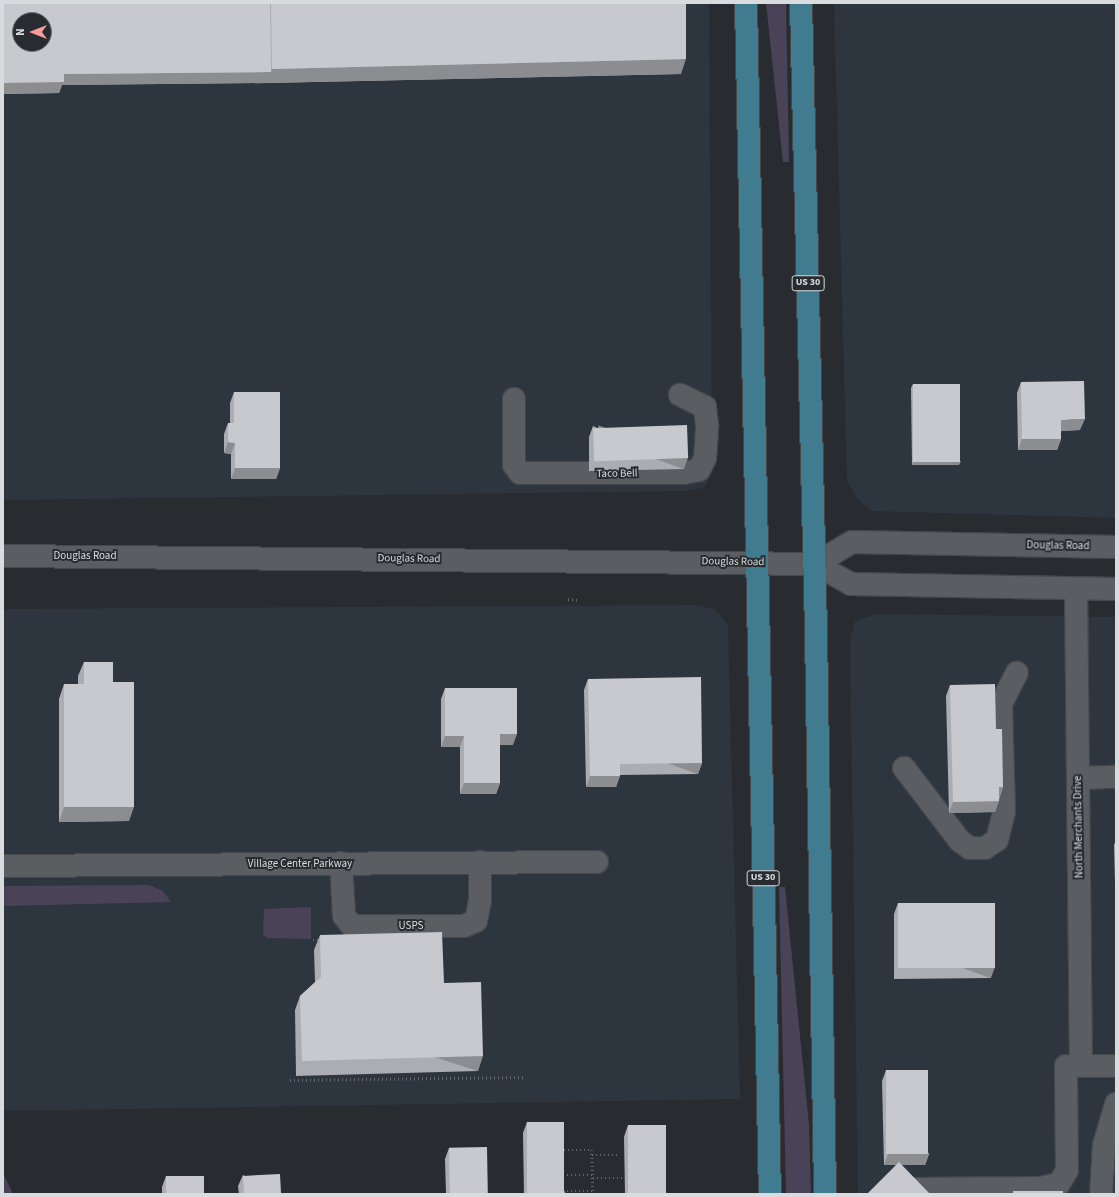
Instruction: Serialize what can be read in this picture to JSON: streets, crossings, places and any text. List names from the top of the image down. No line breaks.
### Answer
{"streets":{"main road":["US 30"],"street":["Taco Bell","Douglas Road","North Merchants Drive","Village Center Parkway","USPS"]},"crossings":[["US 30","Douglas Road"],["Douglas Road","North Merchants Drive"],["Village Center Parkway","USPS"]],"north":"left"}
